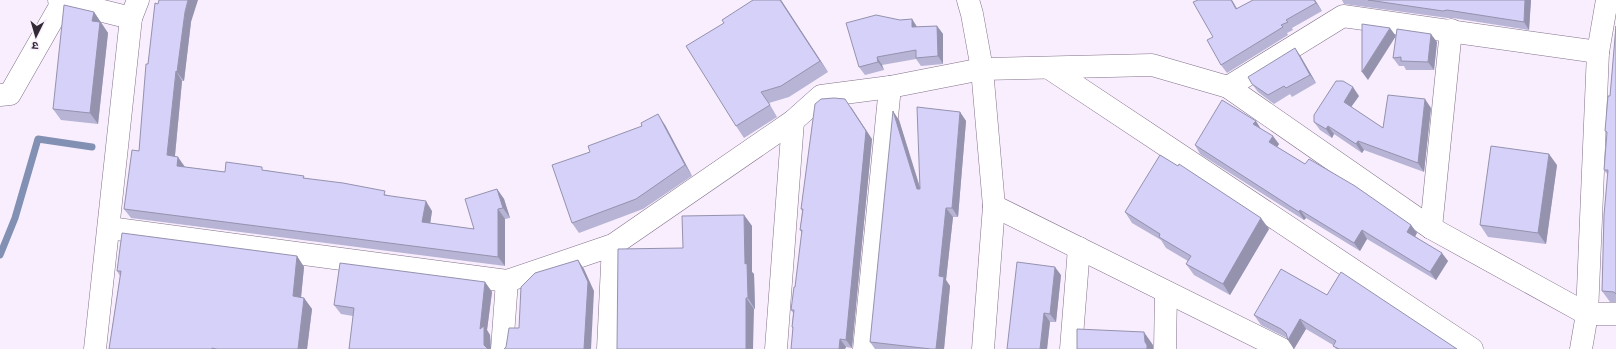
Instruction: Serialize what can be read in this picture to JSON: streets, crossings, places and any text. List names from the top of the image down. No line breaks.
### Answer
{"north":"bottom"}
